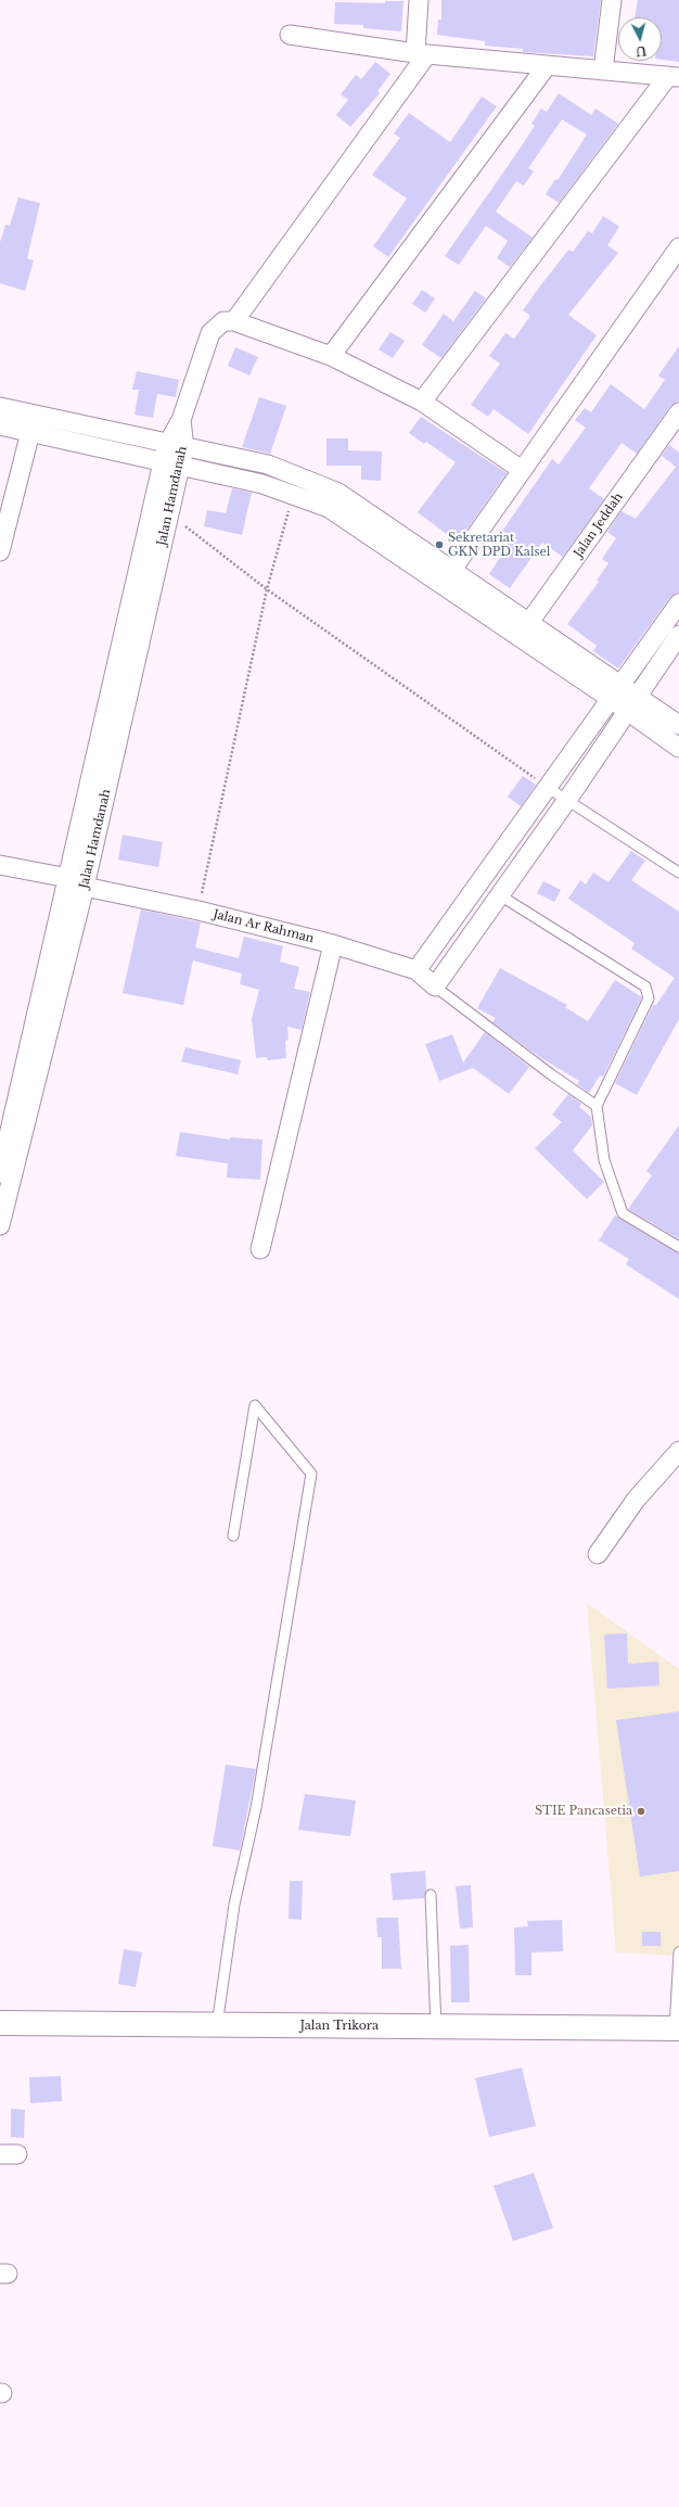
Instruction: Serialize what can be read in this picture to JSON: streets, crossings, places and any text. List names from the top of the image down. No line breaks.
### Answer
{"streets":{"main road":["Jalan Trikora"],"street":["Jalan Hamdanah","Jalan Jeddah","Jalan Ar Rahman"]},"crossings":[["Jalan Hamdanah","Jalan Ar Rahman"]],"places":["Sekretariat GKN DPD Kalsel","STIE Pancasetia"],"north":"bottom"}
